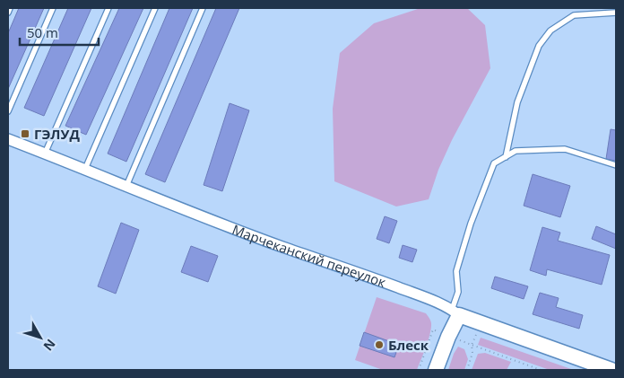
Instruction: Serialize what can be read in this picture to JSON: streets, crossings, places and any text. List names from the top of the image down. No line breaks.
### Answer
{"streets":{"main road":["Марчеканский переулок"]},"places":{"transit":["ГЭЛУД"],"other":["Блеск"]},"scale_bar":"50 m","north":"bottom right"}
